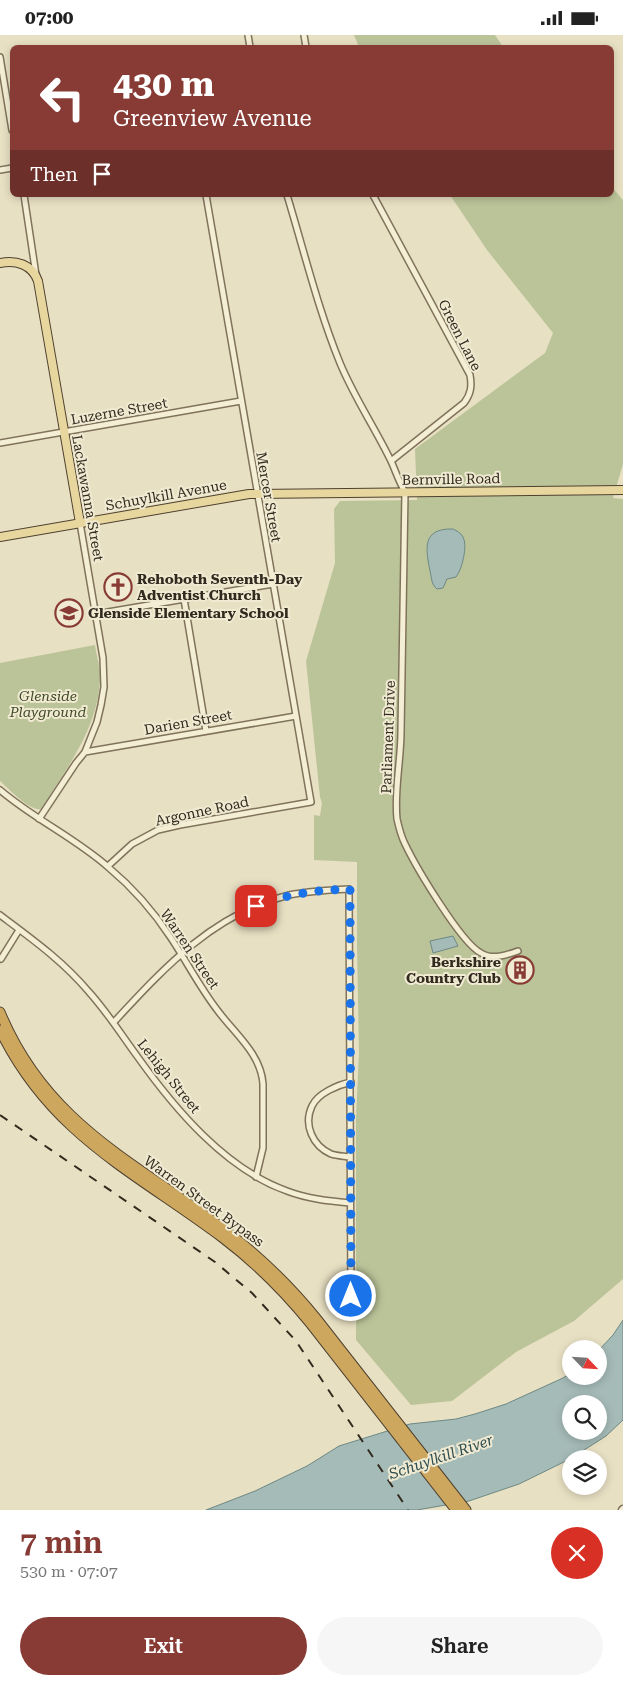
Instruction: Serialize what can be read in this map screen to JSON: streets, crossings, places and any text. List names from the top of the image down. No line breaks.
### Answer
{"streets":{"highway":["Warren Street Bypass"],"main road":["Bernville Road","Schuylkill Avenue","Lackawanna Street"],"street":["Green Lane","Luzerne Street","Mercer Street","Darien Street","Parliament Drive","Argonne Road","Warren Street","Lehigh Street"]},"crossings":[["Green Lane","Parliament Drive"],["Luzerne Street","Mercer Street"],["Luzerne Street","Lackawanna Street"],["Bernville Road","Schuylkill Avenue"],["Bernville Road","Parliament Drive"],["Schuylkill Avenue","Mercer Street"],["Schuylkill Avenue","Lackawanna Street"],["Mercer Street","Darien Street"],["Mercer Street","Argonne Road"],["Lackawanna Street","Darien Street"],["Lackawanna Street","Warren Street"],["Argonne Road","Warren Street"],["Warren Street","Lehigh Street"]],"water":["Schuylkill River"],"parks":["Glenside Playground"],"places":{"church":["Rehoboth Seventh-Day Adventist Church"],"school or university":["Glenside Elementary School"],"building":["Berkshire Country Club"]},"north":"bottom right","page":{"status":"07:00","turn":["430 m","Greenview Avenue"],"then":"Then","heading":["7 min","530 m · 07:07"],"buttons":["Exit","Share"]}}
